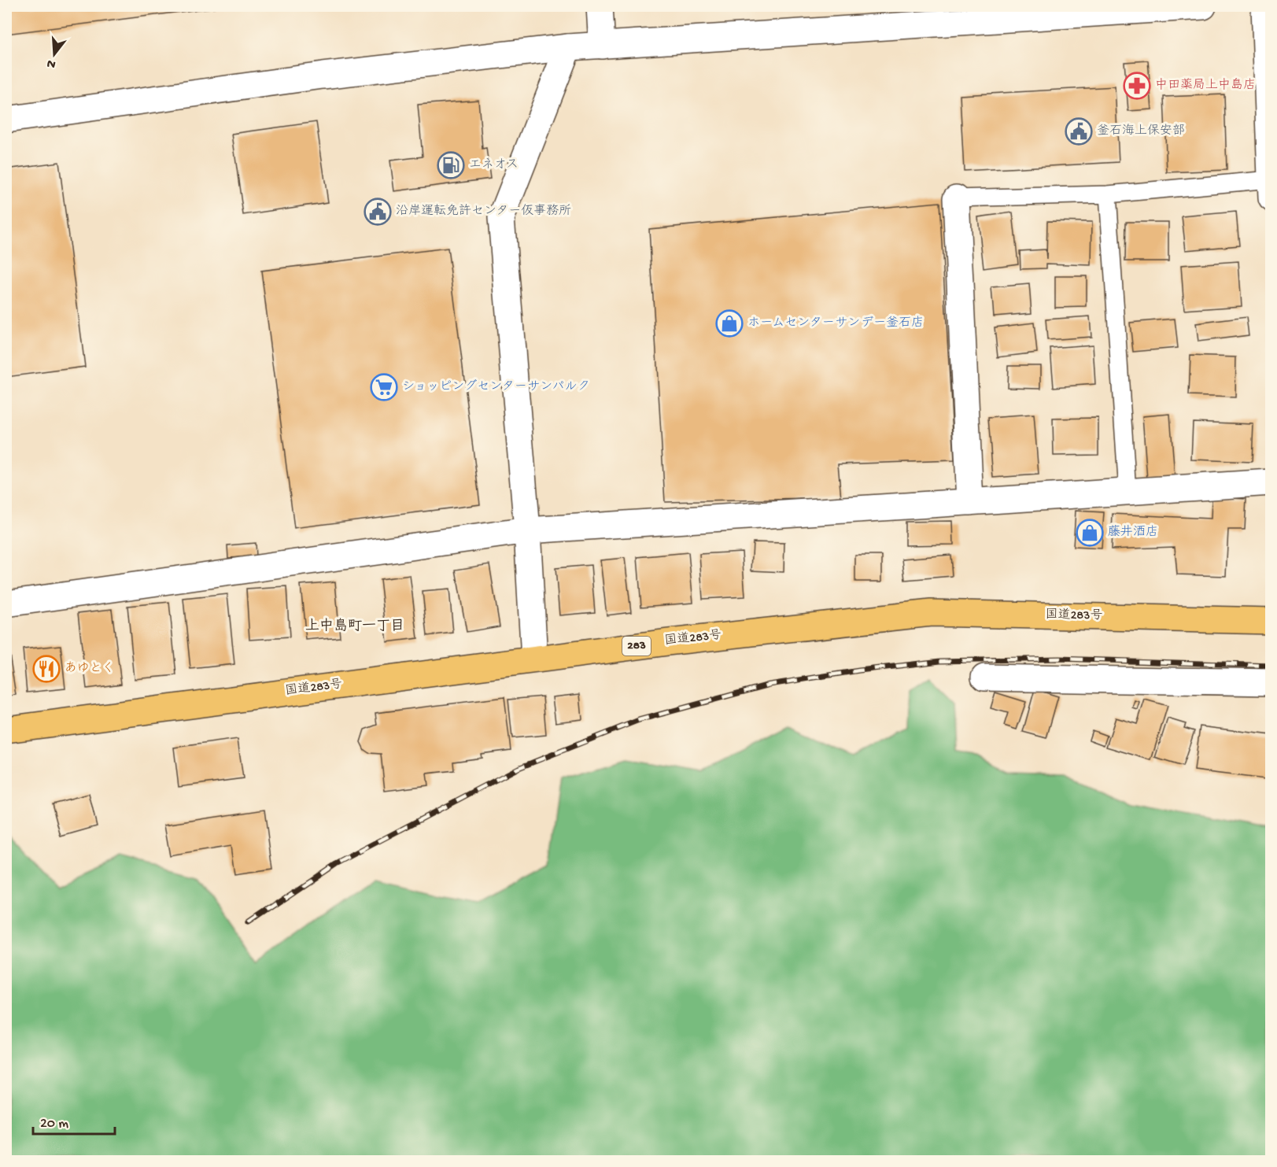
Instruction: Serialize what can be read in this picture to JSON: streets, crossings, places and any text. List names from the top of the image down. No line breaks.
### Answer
{"streets":{"highway":["国道283号","283"]},"districts":["上中島町一丁目"],"places":{"pharmacy":["中田薬局上中島店"],"public building":["釜石海上保安部","沿岸運転免許センター仮事務所"],"fuel station":["エネオス"],"shop":["ホームセンターサンデー釜石店","藤井酒店"],"supermarket":["ショッピングセンターサンパルク"],"restaurant":["あゆとく"]},"scale_bar":"20 m","north":"bottom"}
